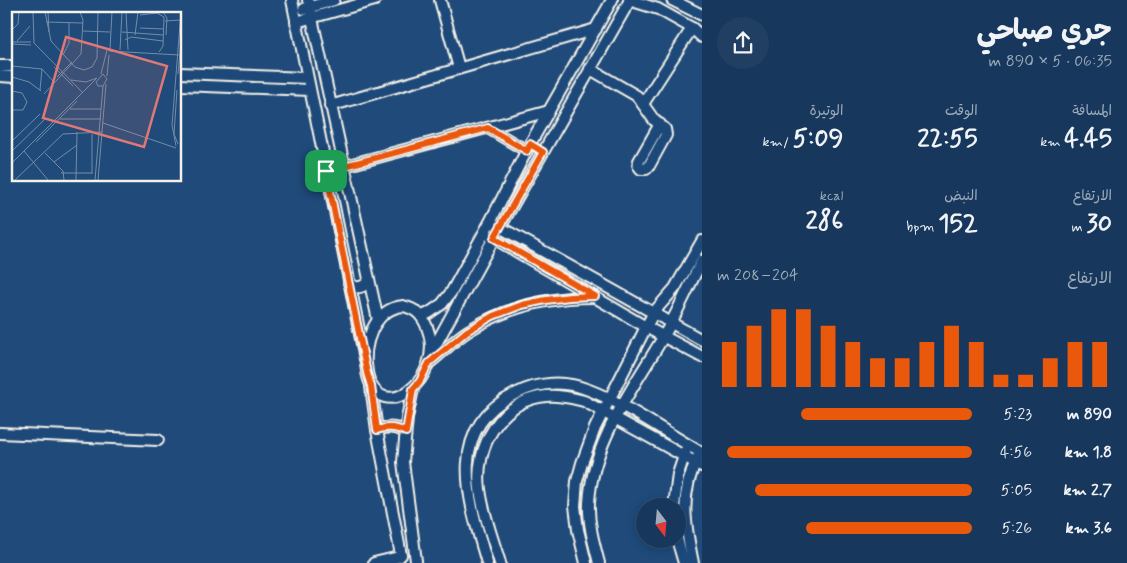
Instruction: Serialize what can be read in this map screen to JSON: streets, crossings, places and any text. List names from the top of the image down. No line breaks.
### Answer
{"north":"bottom","page":{"heading":["جري صباحي","06:35 · 5 × 890 m"],"stats":[["المسافة","4.45 km"],["الوقت","22:55"],["الوتيرة","5:09 /km"],["الارتفاع","30 m"],["النبض","152 bpm"],["kcal","286"]],"chart":["الارتفاع","204–208 m"],"list":[{"name":"890 m","note":"5:23"},{"name":"1.8 km","note":"4:56"},{"name":"2.7 km","note":"5:05"},{"name":"3.6 km","note":"5:26"}]}}
